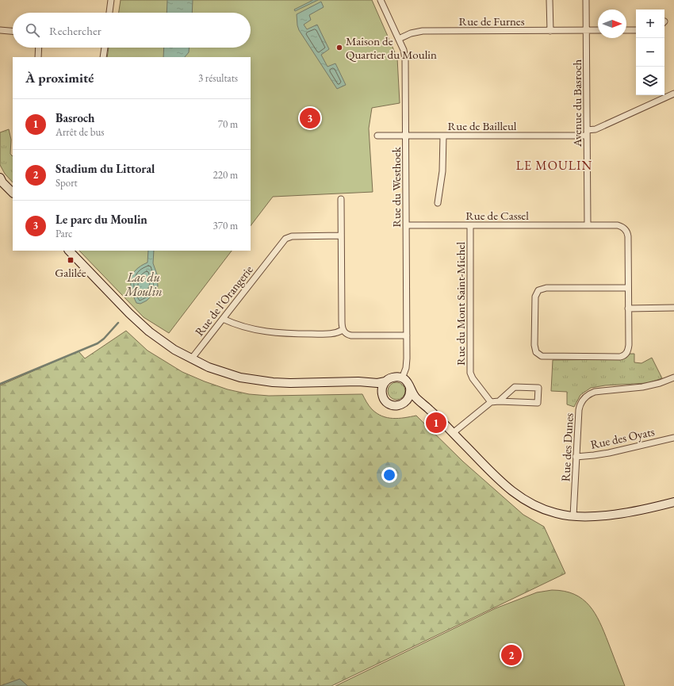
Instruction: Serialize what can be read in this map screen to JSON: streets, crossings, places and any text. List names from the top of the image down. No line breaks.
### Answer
{"streets":{"street":["Rue de Furnes","Avenue du Basroch","Rue de Bailleul","Rue du Westhoek","Rue de Cassel","Rue de l'Orangerie","Rue du Mont Saint-Michel","Rue des Oyats","Rue des Dunes"]},"crossings":[["Rue de Furnes","Avenue du Basroch"],["Rue de Furnes","Rue du Westhoek"],["Avenue du Basroch","Rue de Bailleul"],["Avenue du Basroch","Rue de Cassel"],["Rue de Bailleul","Rue du Westhoek"],["Rue du Westhoek","Rue de Cassel"],["Rue de Cassel","Rue du Mont Saint-Michel"],["Rue des Oyats","Rue des Dunes"]],"districts":["LE MOULIN"],"water":["Lac du Moulin"],"places":{"other":["Maison de Quartier du Moulin"],"transit":["Galilée"]},"north":"right","page":{"map_buttons":["+","−"],"search":"Rechercher","heading":["À proximité","3 résultats"],"list":[{"mark":"1","name":"Basroch","note":"Arrêt de bus","value":"70 m"},{"mark":"2","name":"Stadium du Littoral","note":"Sport","value":"220 m"},{"mark":"3","name":"Le parc du Moulin","note":"Parc","value":"370 m"}],"pins":["3","1","2"]}}
